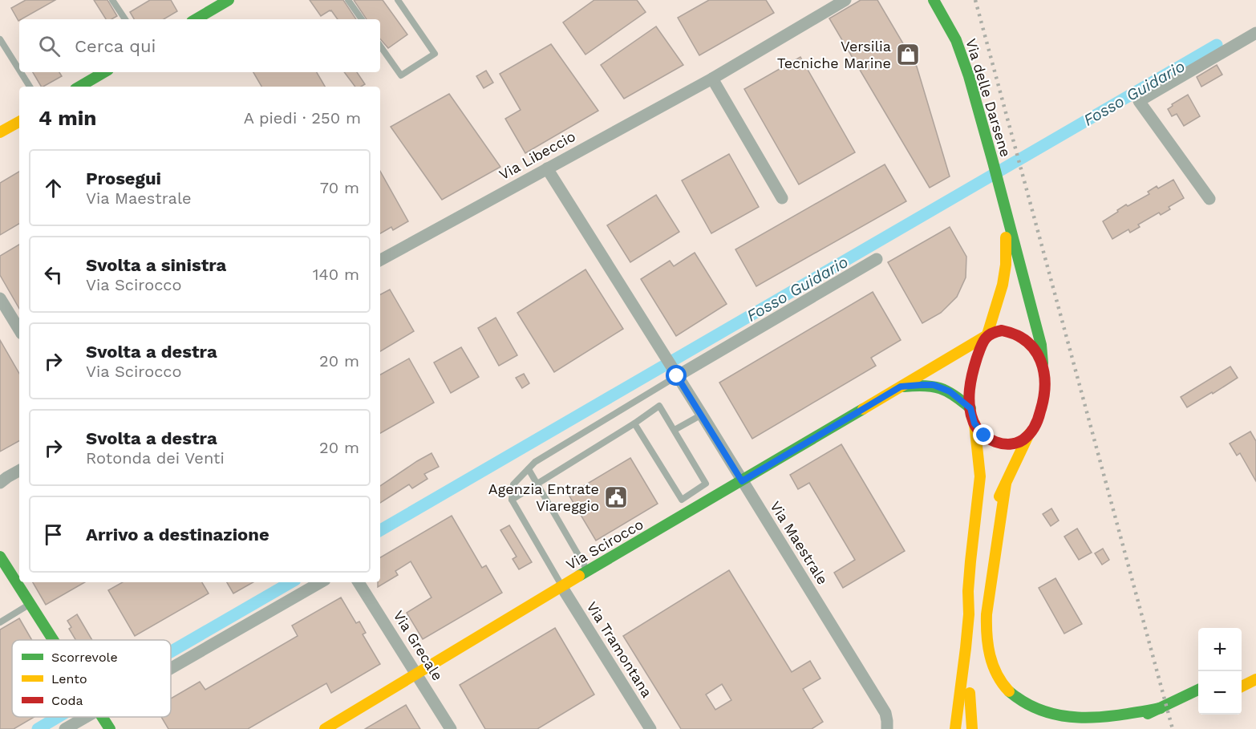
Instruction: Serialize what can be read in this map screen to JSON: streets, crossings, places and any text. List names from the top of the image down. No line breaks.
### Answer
{"streets":{"main road":["Via delle Darsene","Via Scirocco"],"street":["Via Libeccio","Via Maestrale","Via Grecale","Via Tramontana"]},"crossings":[["Via delle Darsene","Via Scirocco"],["Via Libeccio","Via Maestrale"],["Via Maestrale","Via Scirocco"],["Via Scirocco","Via Grecale"],["Via Scirocco","Via Tramontana"]],"water":["Fosso Guidario"],"places":{"shop":["Versilia Tecniche Marine"],"public building":["Agenzia Entrate Viareggio"]},"legend":["Scorrevole","Lento","Coda"],"page":{"search":"Cerca qui","heading":["4 min","A piedi · 250 m"],"list":[["Prosegui","Via Maestrale","70 m"],["Svolta a sinistra","Via Scirocco","140 m"],["Svolta a destra","Via Scirocco","20 m"],["Svolta a destra","Rotonda dei Venti","20 m"],"Arrivo a destinazione"],"map_buttons":["+","−"]}}
